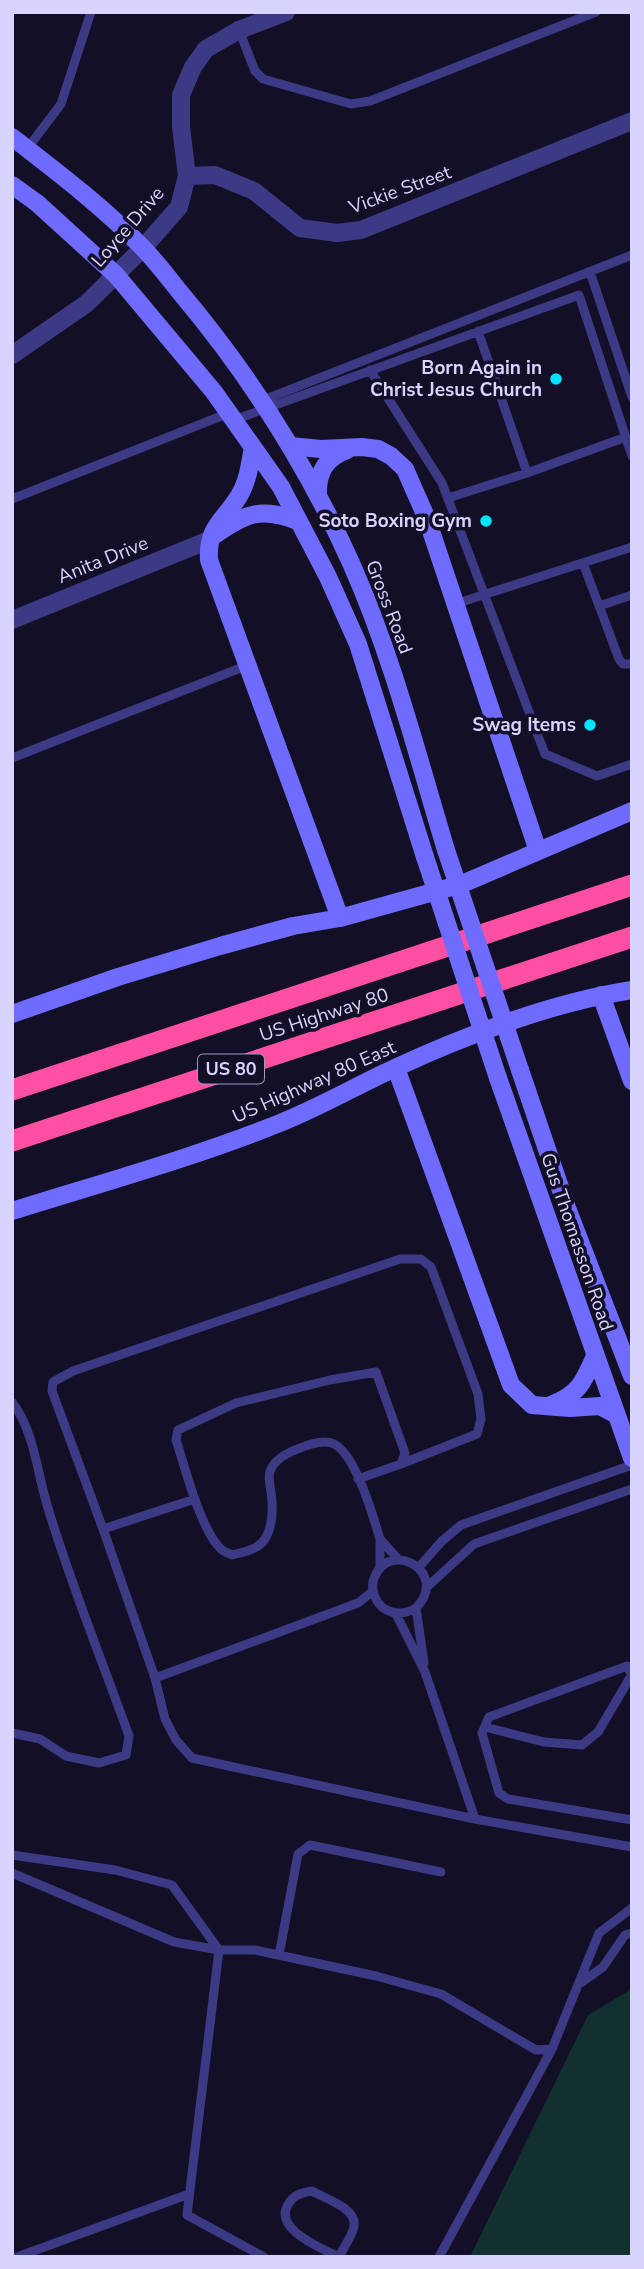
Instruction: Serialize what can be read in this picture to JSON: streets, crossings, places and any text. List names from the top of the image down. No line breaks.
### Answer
{"streets":{"highway":["US Highway 80","US 80"],"main road":["Gross Road","US Highway 80 East","Gus Thomasson Road"],"street":["Vickie Street","Loyce Drive","Anita Drive"]},"crossings":[["Vickie Street","Loyce Drive"],["Loyce Drive","Gross Road"],["Gross Road","Gus Thomasson Road"]],"places":["Born Again in Christ Jesus Church","Soto Boxing Gym","Swag Items"]}
